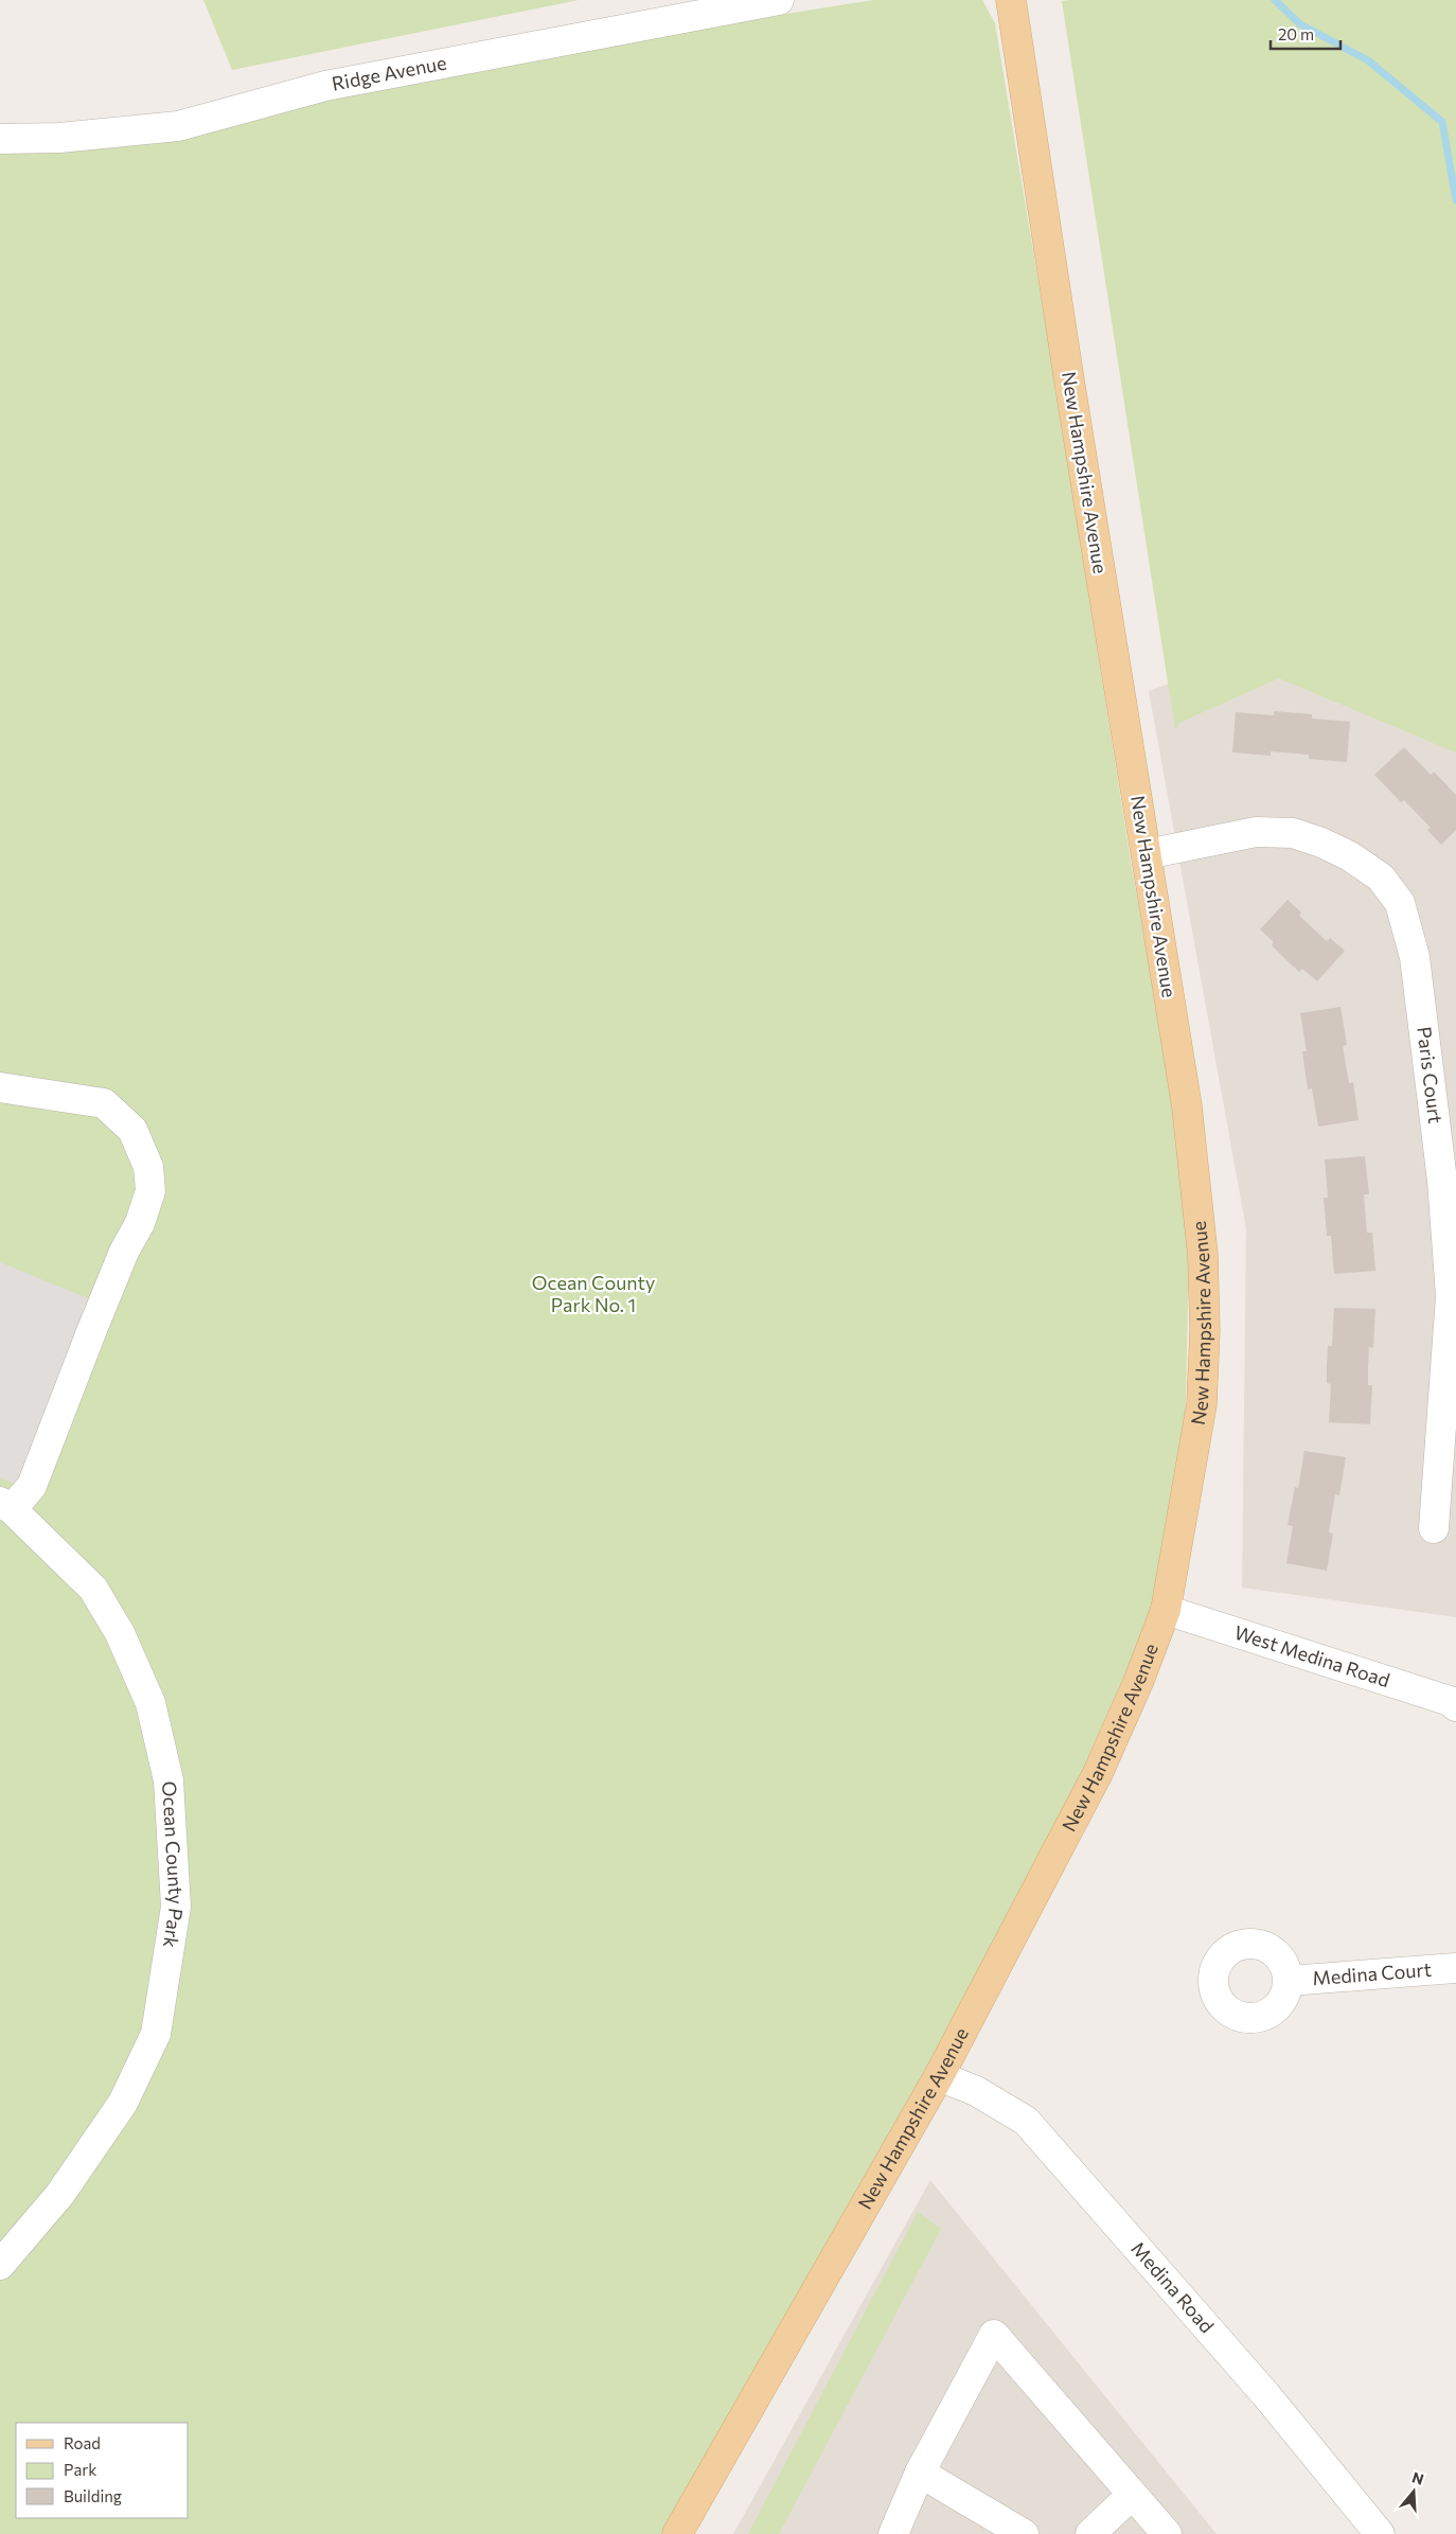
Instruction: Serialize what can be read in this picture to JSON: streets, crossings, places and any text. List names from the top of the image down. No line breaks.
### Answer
{"streets":{"main road":["New Hampshire Avenue"],"street":["Ridge Avenue","Paris Court","West Medina Road","Ocean County Park","Medina Court","Medina Road"]},"crossings":[["New Hampshire Avenue","Paris Court"],["New Hampshire Avenue","West Medina Road"],["New Hampshire Avenue","Medina Road"]],"parks":["Ocean County Park No. 1"],"legend":["Road","Park","Building"],"scale_bar":"20 m","north":"top"}
